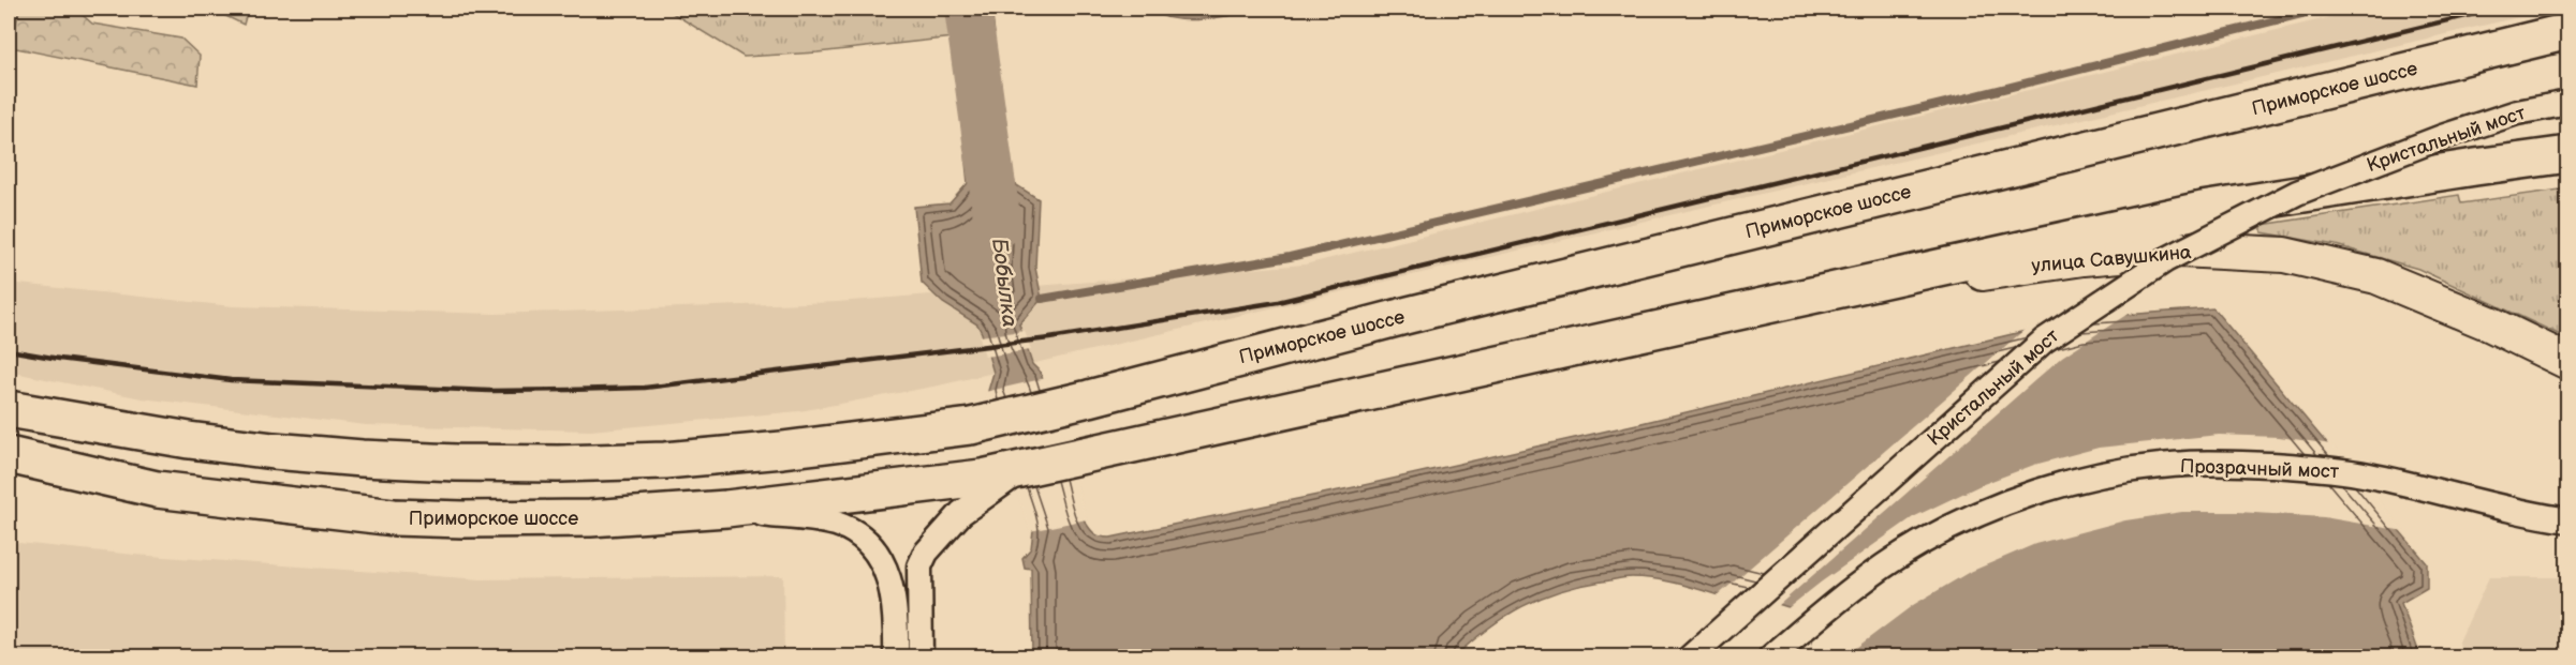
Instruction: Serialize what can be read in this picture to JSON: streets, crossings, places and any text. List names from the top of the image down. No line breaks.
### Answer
{"streets":{"main road":["Приморское шоссе","улица Савушкина"],"street":["Кристальный мост","Прозрачный мост"]},"crossings":[["Приморское шоссе","улица Савушкина"]],"water":["Бобылка"]}
